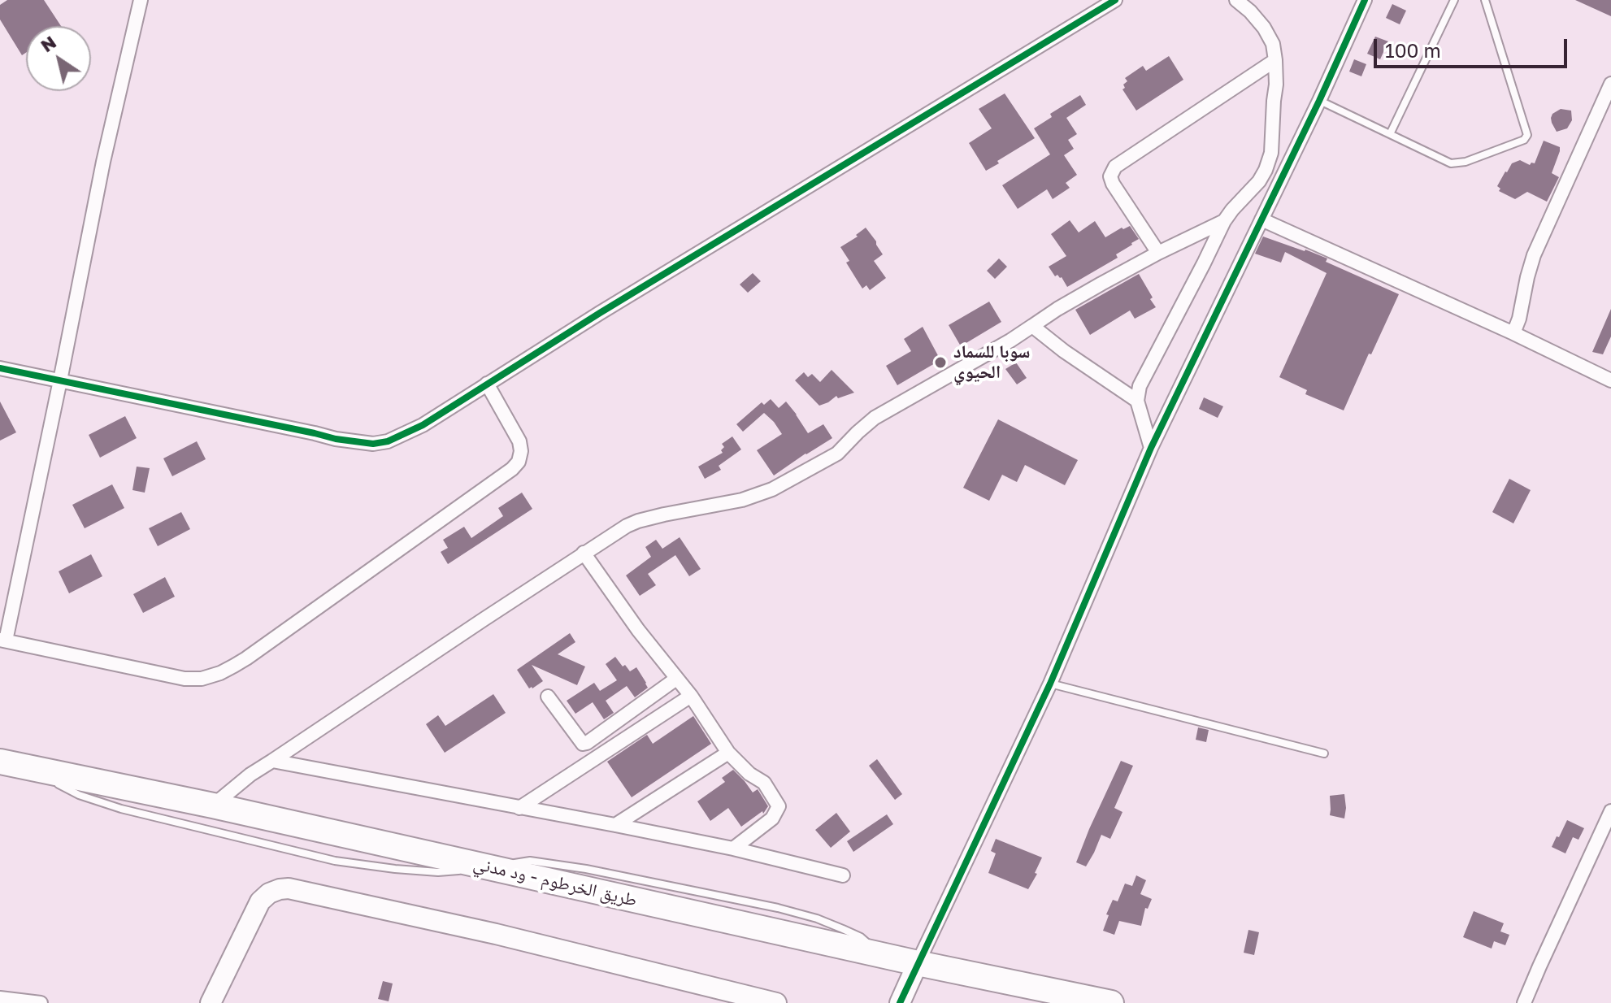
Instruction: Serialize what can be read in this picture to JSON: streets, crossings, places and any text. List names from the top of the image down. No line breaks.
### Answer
{"streets":{"highway":["طريق الخرطوم - ود مدني"]},"places":["سوبا للسماد الحيوي"],"scale_bar":"100 m","north":"top left"}
